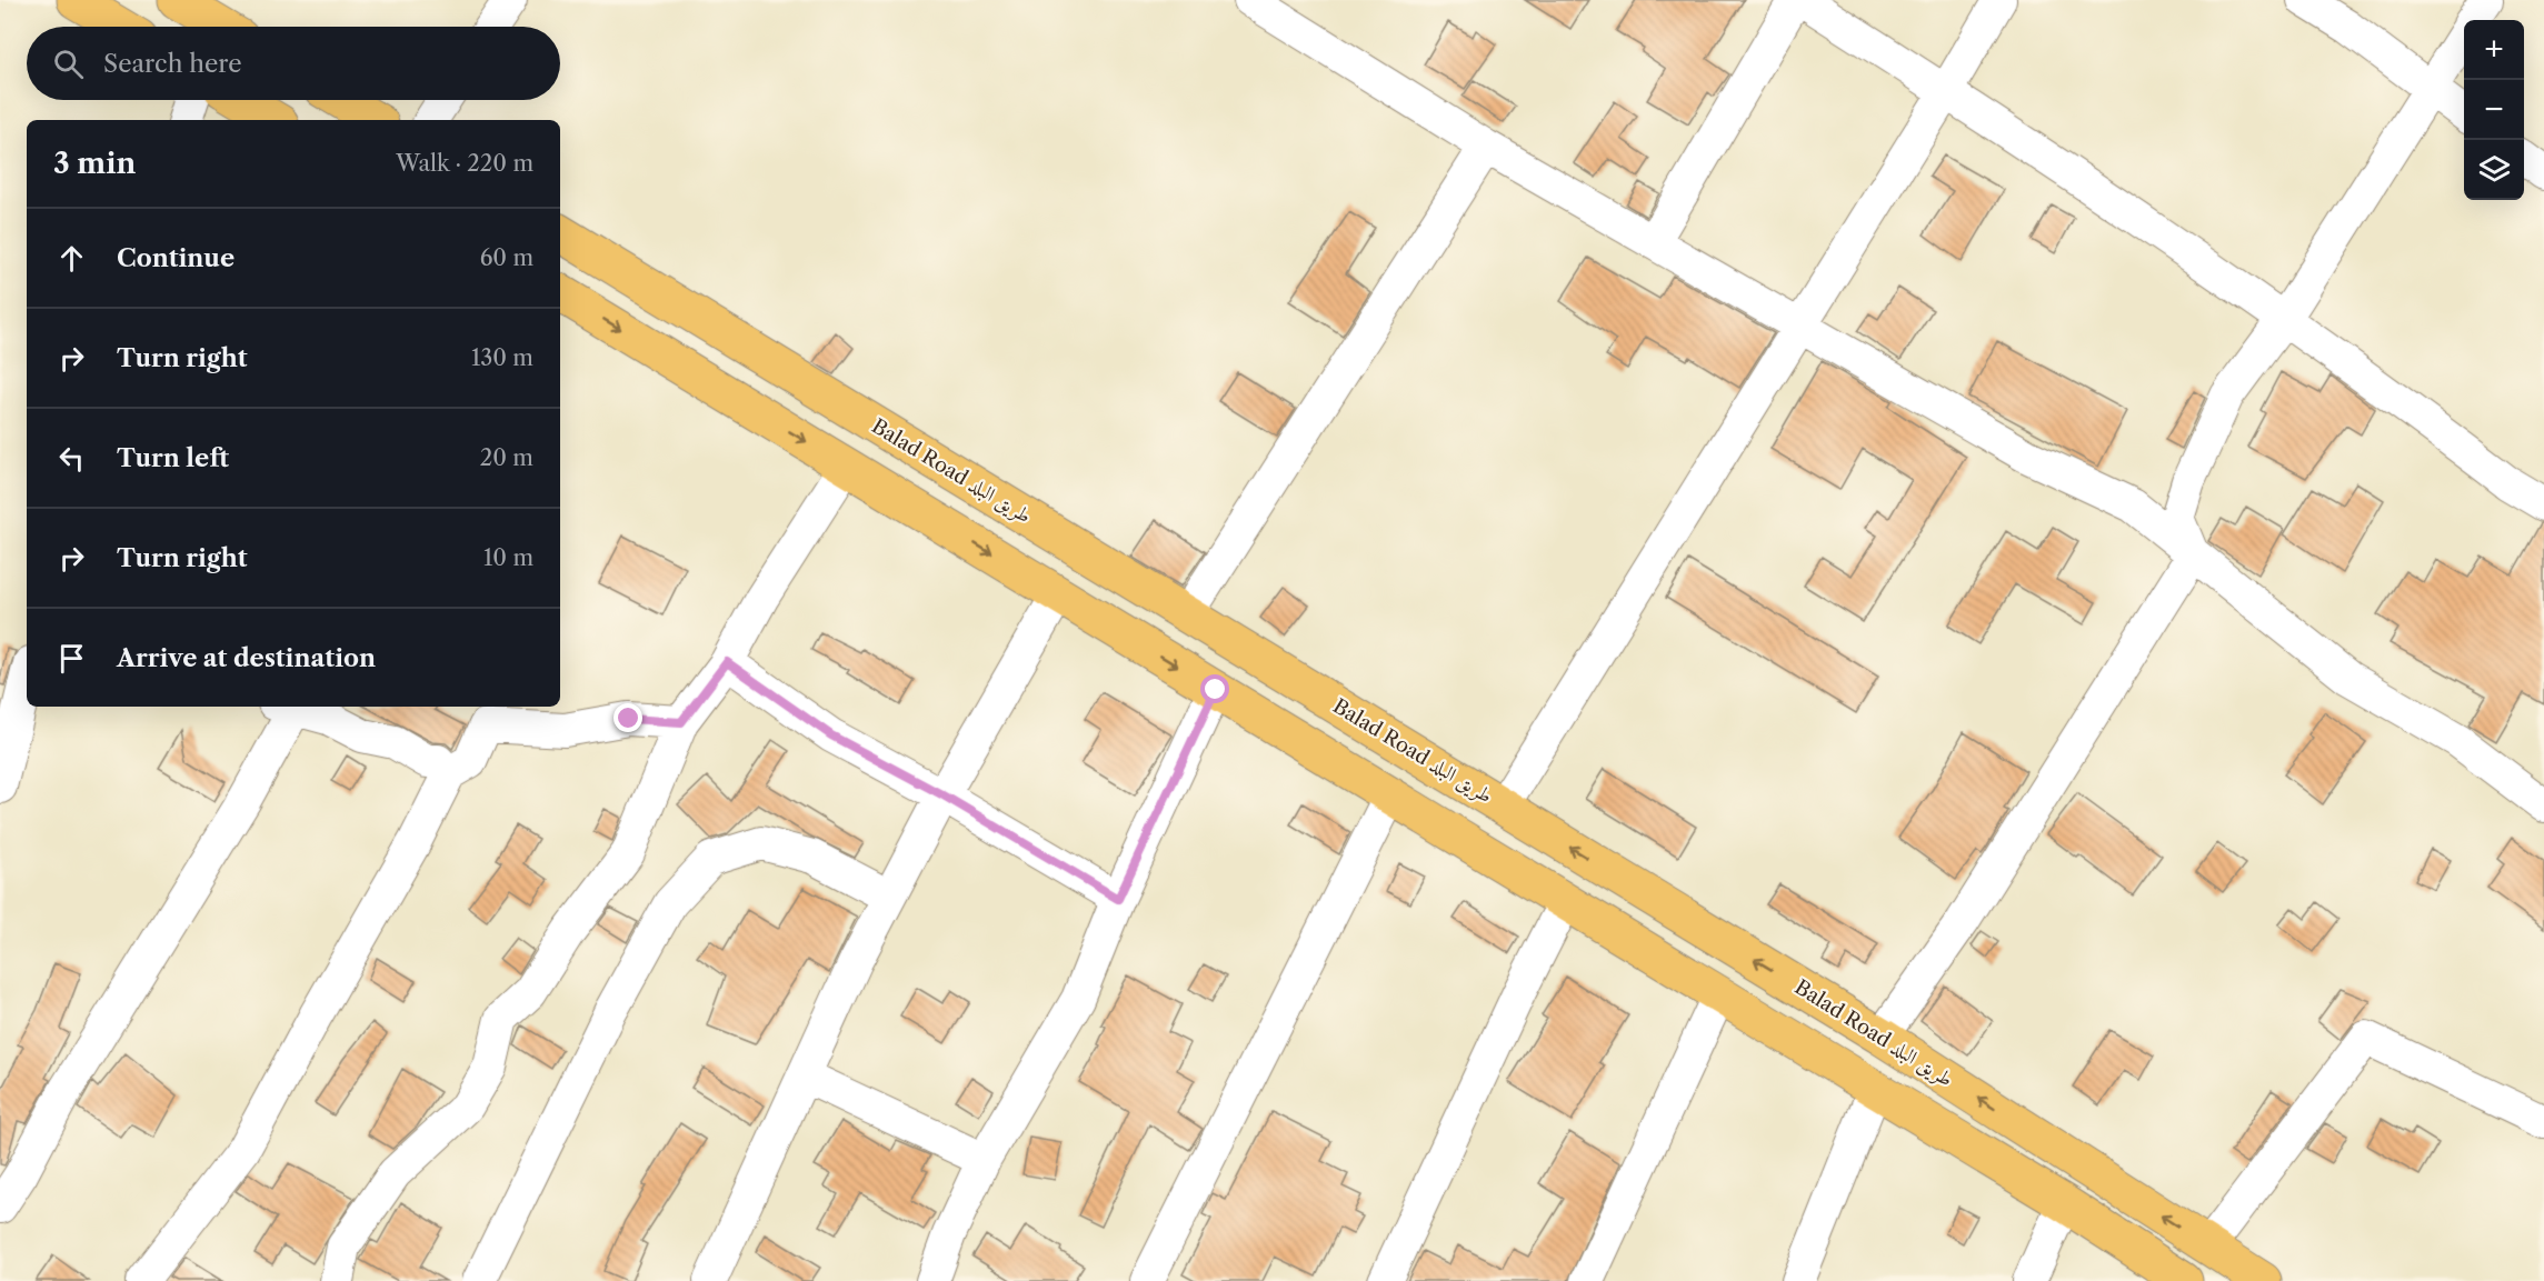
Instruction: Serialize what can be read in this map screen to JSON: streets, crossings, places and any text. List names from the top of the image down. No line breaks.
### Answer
{"streets":{"highway":["Balad Road طريق البلد"]},"page":{"map_buttons":["+","−"],"search":"Search here","heading":["3 min","Walk · 220 m"],"list":[["Continue","60 m"],["Turn right","130 m"],["Turn left","20 m"],["Turn right","10 m"],"Arrive at destination"]}}
